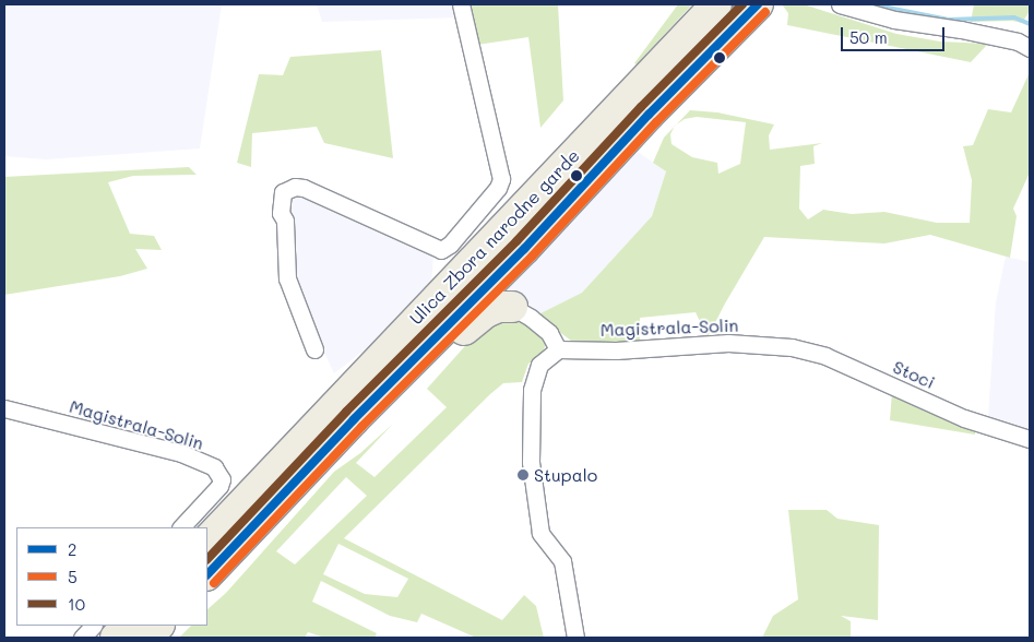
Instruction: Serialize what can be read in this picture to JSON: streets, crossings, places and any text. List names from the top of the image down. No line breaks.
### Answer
{"streets":{"highway":["Ulica Zbora narodne garde"],"street":["Magistrala-Solin","Stoci"]},"crossings":[["Magistrala-Solin","Stoci"]],"places":["Stupalo"],"lines":["transit line 2","transit line 10","transit line 5"],"legend":["2","5","10"],"scale_bar":"50 m"}
